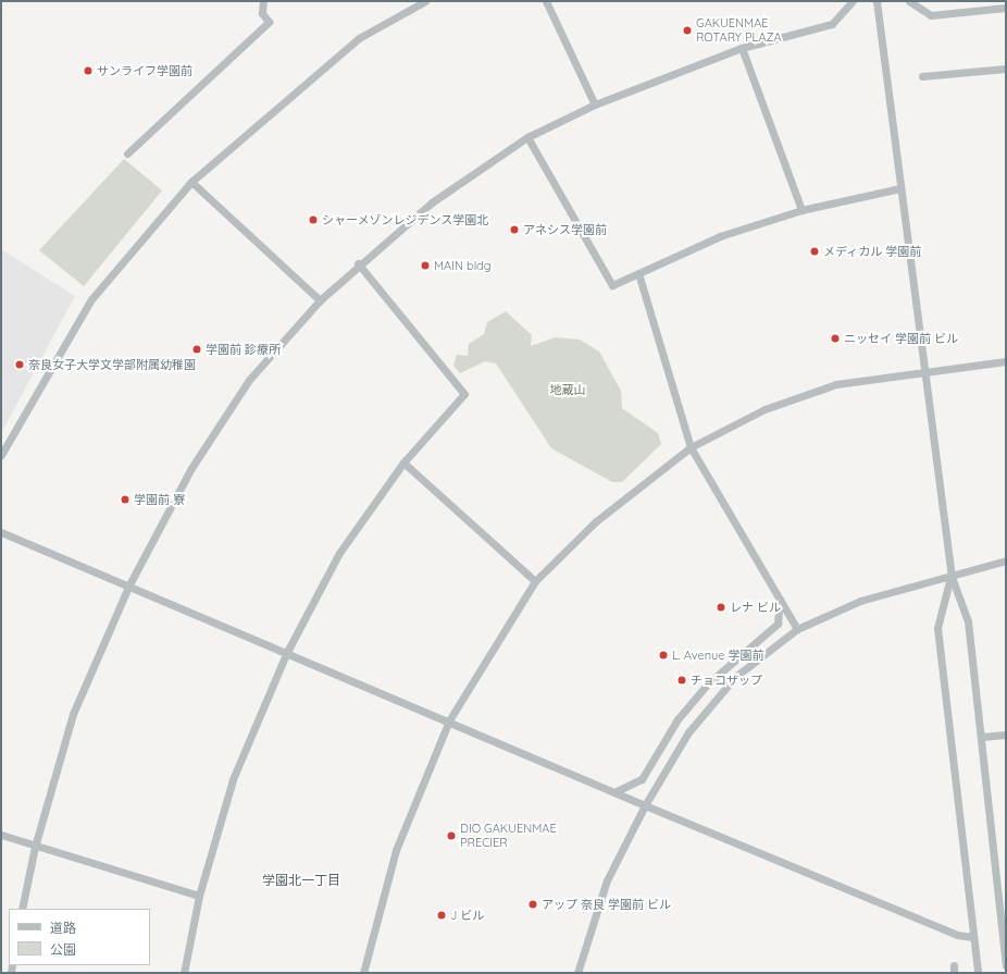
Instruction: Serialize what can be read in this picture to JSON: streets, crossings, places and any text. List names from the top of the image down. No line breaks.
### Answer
{"districts":["学園北一丁目"],"parks":["地蔵山"],"places":["GAKUENMAE ROTARY PLAZA","サンライフ学園前","シャーメゾンレジデンス学園北","アネシス学園前","メディカル 学園前","MAIN bldg","ニッセイ 学園前 ビル","学園前 診療所","奈良女子大学文学部附属幼稚園","学園前 寮","レナ ビル","L. Avenue 学園前","チョコザップ","DIO GAKUENMAE PRECIER","アップ 奈良 学園前 ビル","J ビル"],"legend":["道路","公園"]}
